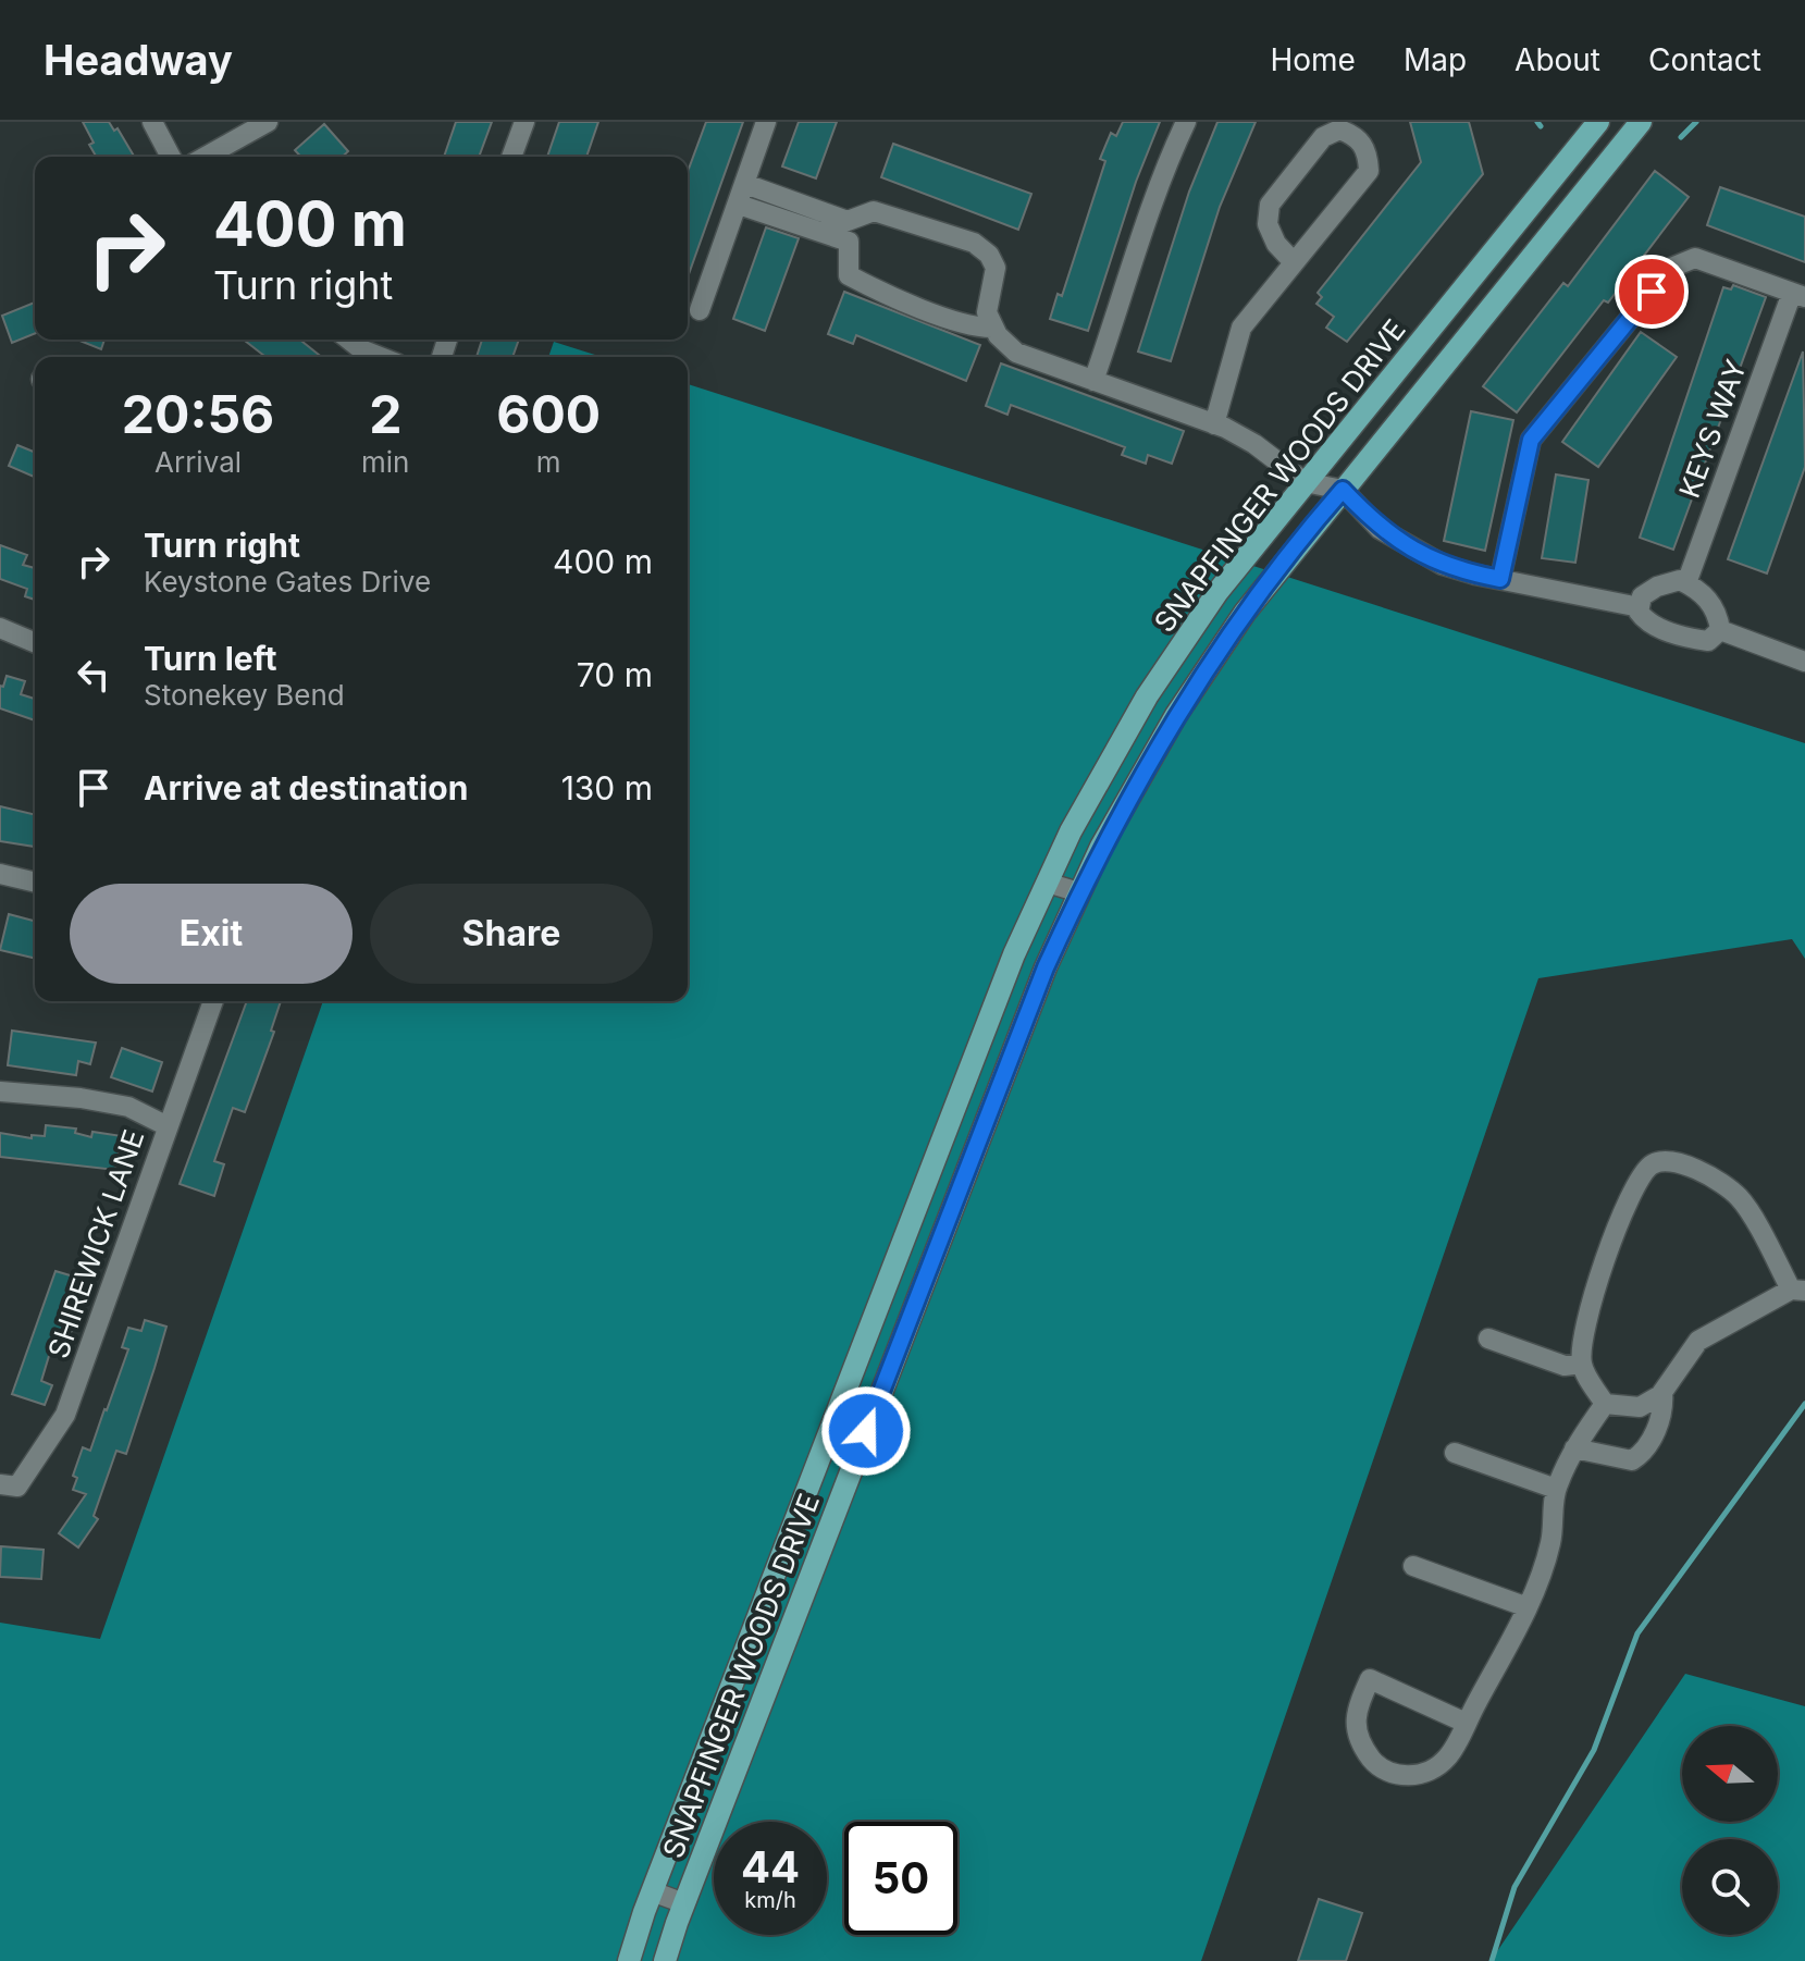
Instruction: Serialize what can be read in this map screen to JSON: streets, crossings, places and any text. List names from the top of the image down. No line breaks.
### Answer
{"streets":{"main road":["SNAPFINGER WOODS DRIVE"],"street":["KEYS WAY","SHIREWICK LANE"]},"north":"left","page":{"header":"Headway","nav":["Home","Map","About","Contact"],"turn":["400 m","Turn right"],"eta":["20:56","Arrival","2","min","600","m"],"list":[{"name":"Turn right","note":"Keystone Gates Drive","value":"400 m"},{"name":"Turn left","note":"Stonekey Bend","value":"70 m"},{"name":"Arrive at destination","value":"130 m"}],"buttons":["Exit","Share"],"speed":"44 km/h","limit":"50"}}
